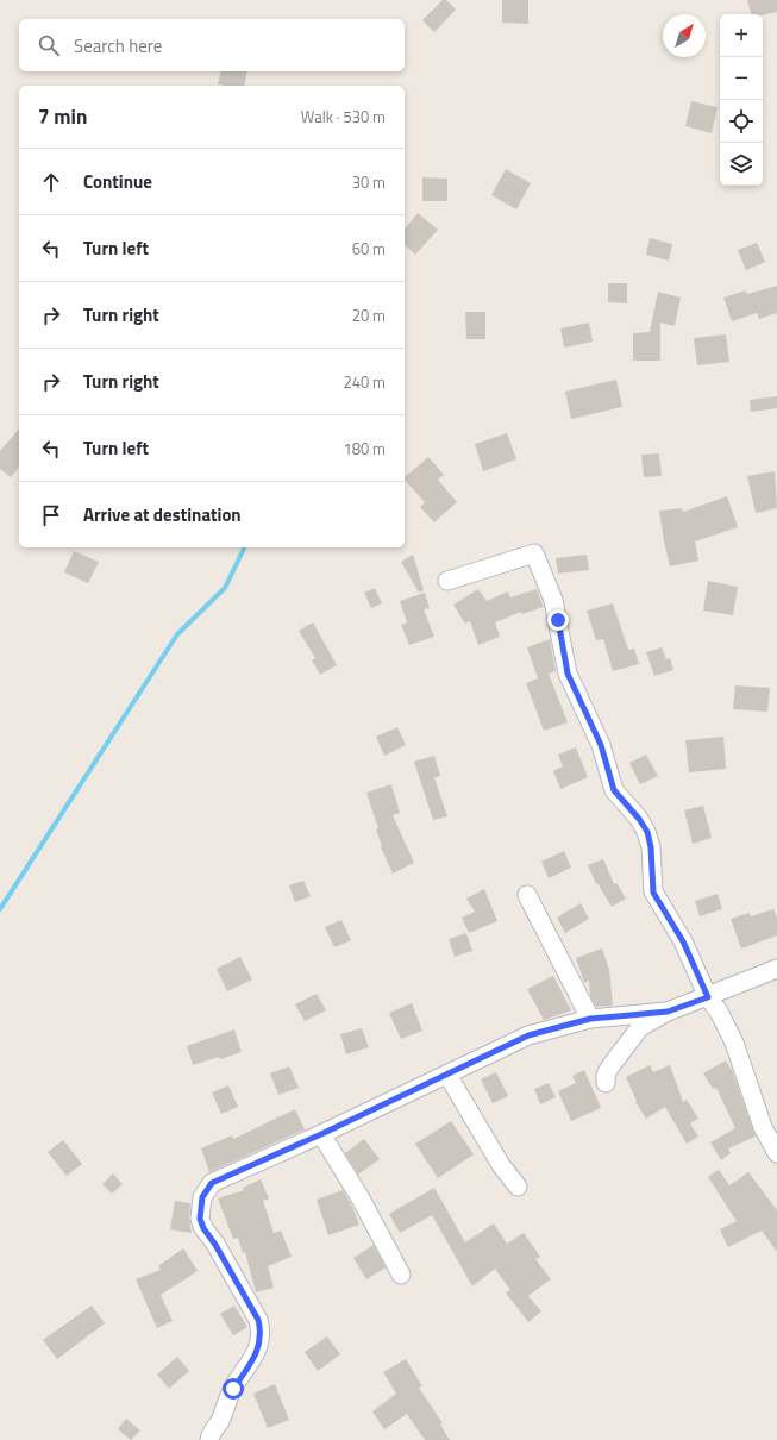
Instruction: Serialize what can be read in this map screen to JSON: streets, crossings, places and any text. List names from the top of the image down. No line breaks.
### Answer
{"north":"top right","page":{"map_buttons":["+","−"],"search":"Search here","heading":["7 min","Walk · 530 m"],"list":[["Continue","30 m"],["Turn left","60 m"],["Turn right","20 m"],["Turn right","240 m"],["Turn left","180 m"],"Arrive at destination"]}}
